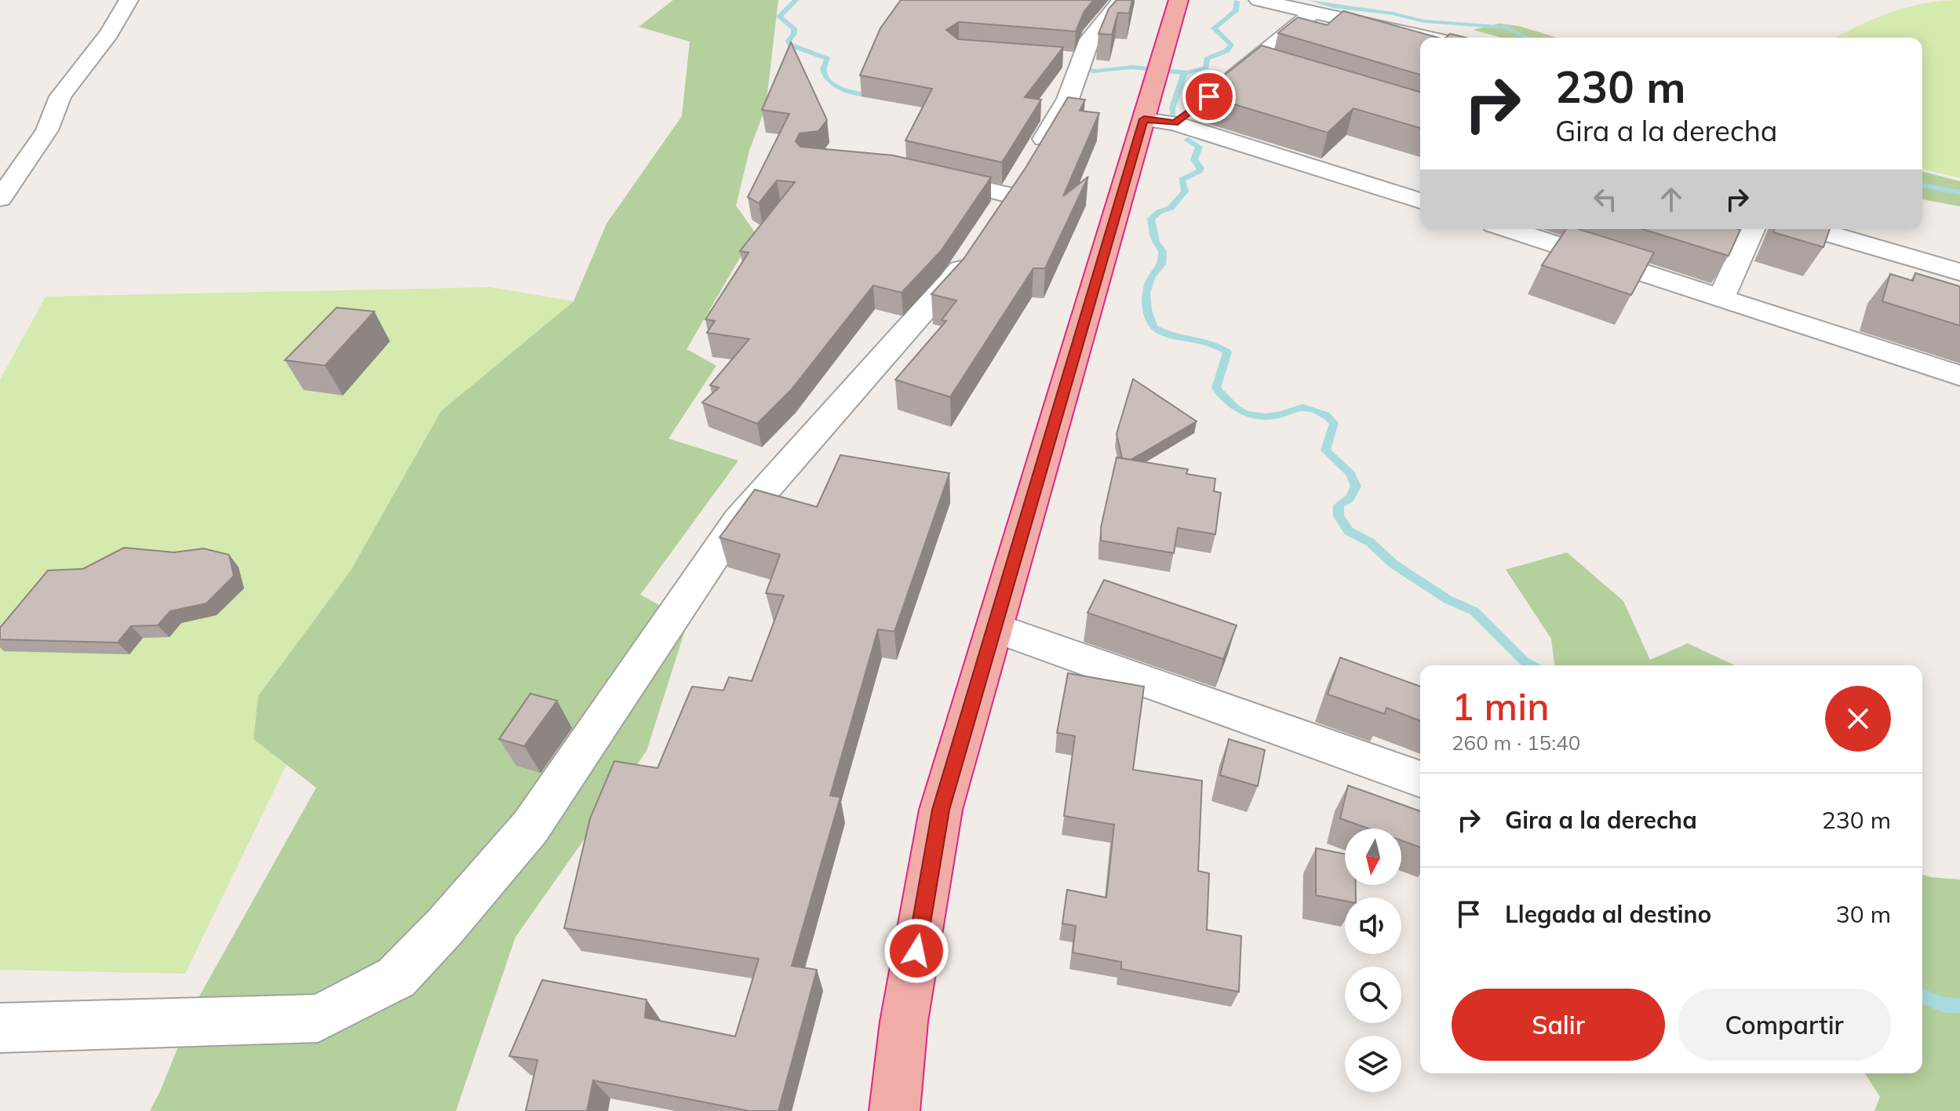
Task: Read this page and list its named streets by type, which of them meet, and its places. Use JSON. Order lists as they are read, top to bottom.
{
  "north": "bottom",
  "page": {
    "turn": ["230 m", "Gira a la derecha"],
    "heading": ["1 min", "260 m · 15:40"],
    "list": [
      {
        "name": "Gira a la derecha",
        "value": "230 m"
      },
      {
        "name": "Llegada al destino",
        "value": "30 m"
      }
    ],
    "buttons": ["Salir", "Compartir"]
  }
}
